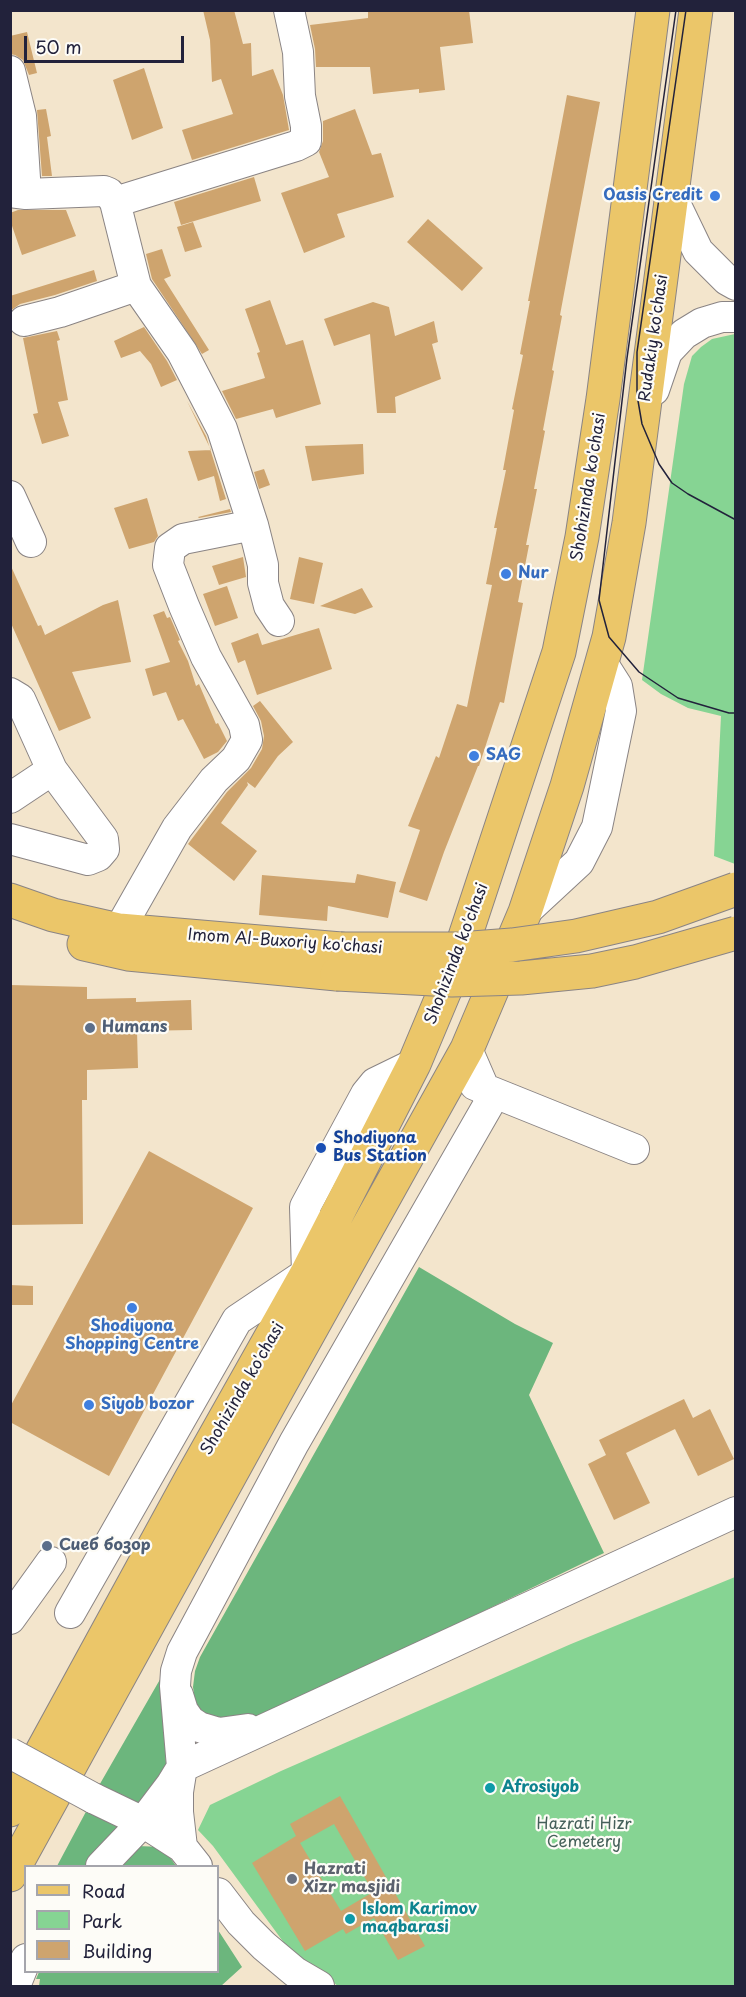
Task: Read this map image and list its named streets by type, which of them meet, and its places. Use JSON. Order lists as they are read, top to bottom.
{
  "streets": {
    "main road": ["Rudakiy ko'chasi", "Shohizinda ko'chasi", "Imom Al-Buxoriy ko'chasi"]
  },
  "crossings": [
    ["Rudakiy ko'chasi", "Shohizinda ko'chasi"]
  ],
  "parks": ["Hazrati Hizr Cemetery"],
  "places": [
    "Oasis Credit",
    "Nur",
    "SAG",
    "Humans",
    "Shodiyona Bus Station",
    "Shodiyona Shopping Centre",
    "Siyob bozor",
    "Сиеб бозор",
    "Afrosiyob",
    "Hazrati Xizr masjidi",
    "Islom Karimov maqbarasi"
  ],
  "legend": ["Road", "Park", "Building"],
  "scale_bar": "50 m"
}
